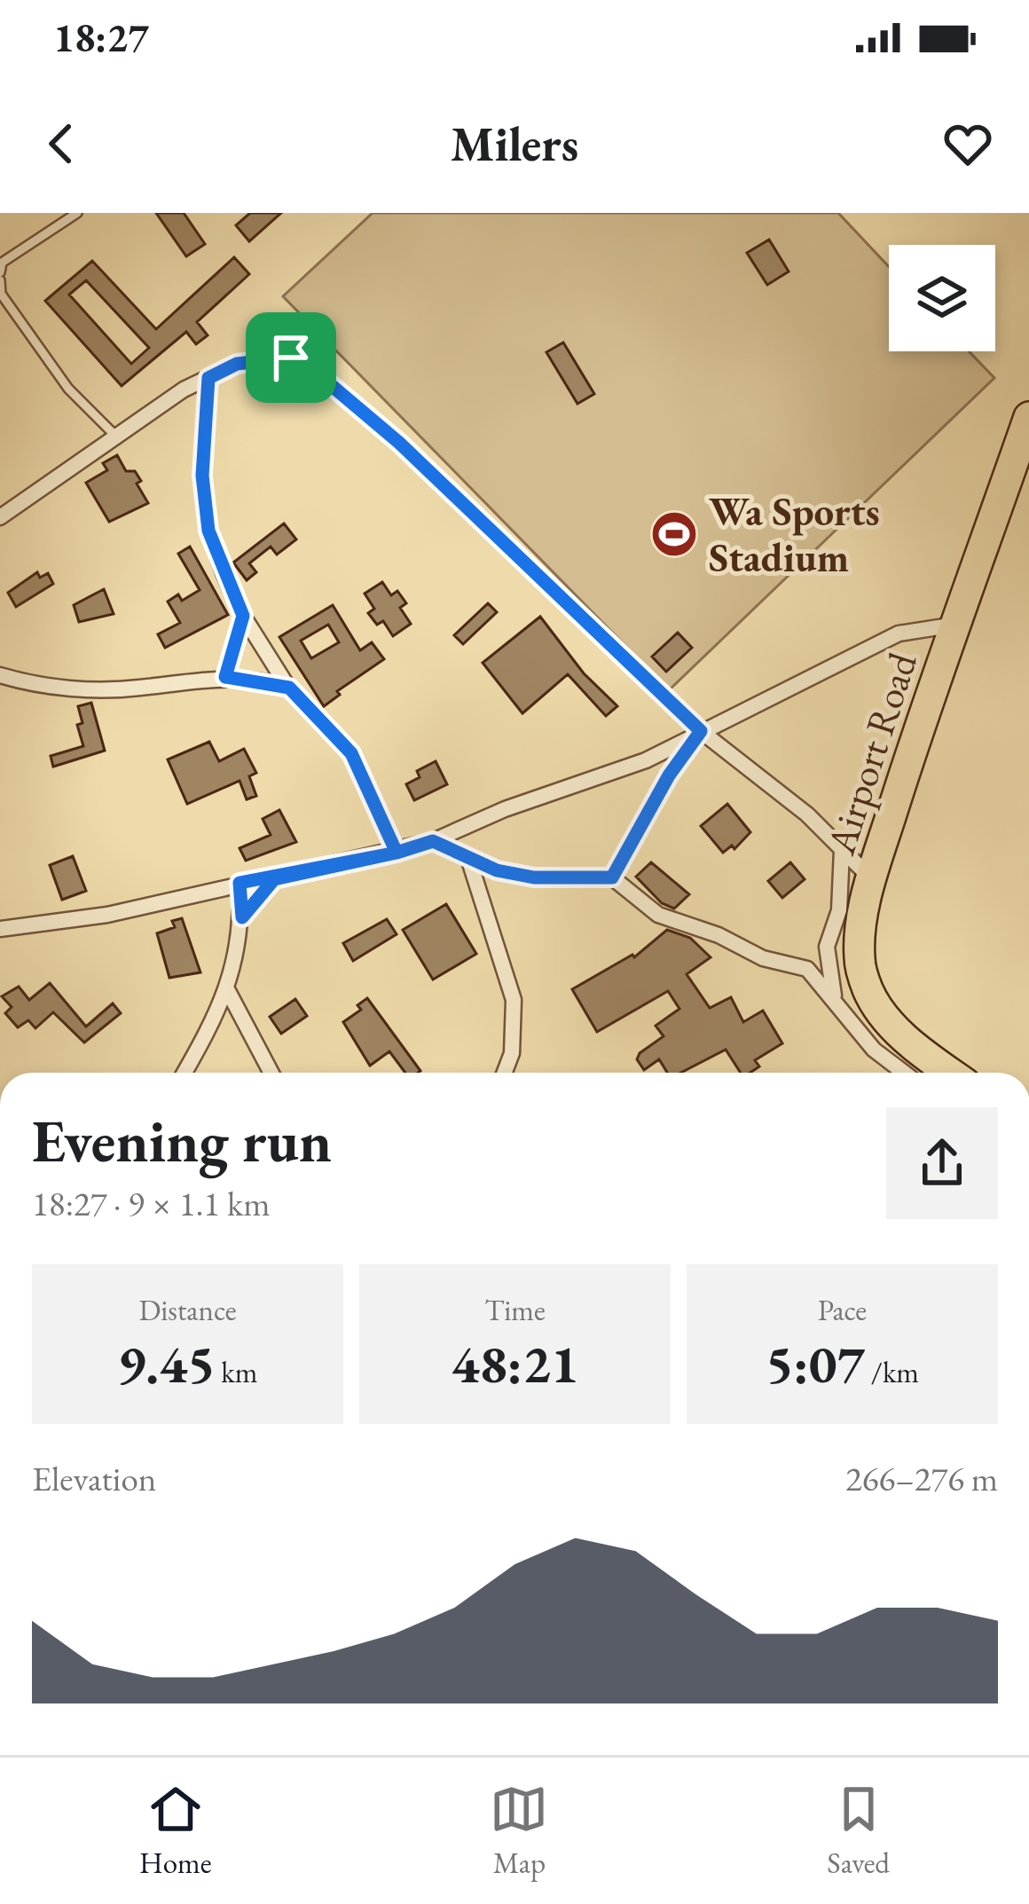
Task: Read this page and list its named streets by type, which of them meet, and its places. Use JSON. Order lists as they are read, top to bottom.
{
  "streets": {
    "highway": ["Airport Road"]
  },
  "places": {
    "sports": ["Wa Sports Stadium"]
  },
  "page": {
    "status": "18:27",
    "header": "Milers",
    "heading": ["Evening run", "18:27 · 9 × 1.1 km"],
    "stats": [
      ["Distance", "9.45 km"],
      ["Time", "48:21"],
      ["Pace", "5:07 /km"]
    ],
    "chart": ["Elevation", "266–276 m"],
    "tabs": ["Home", "Map", "Saved"]
  }
}
